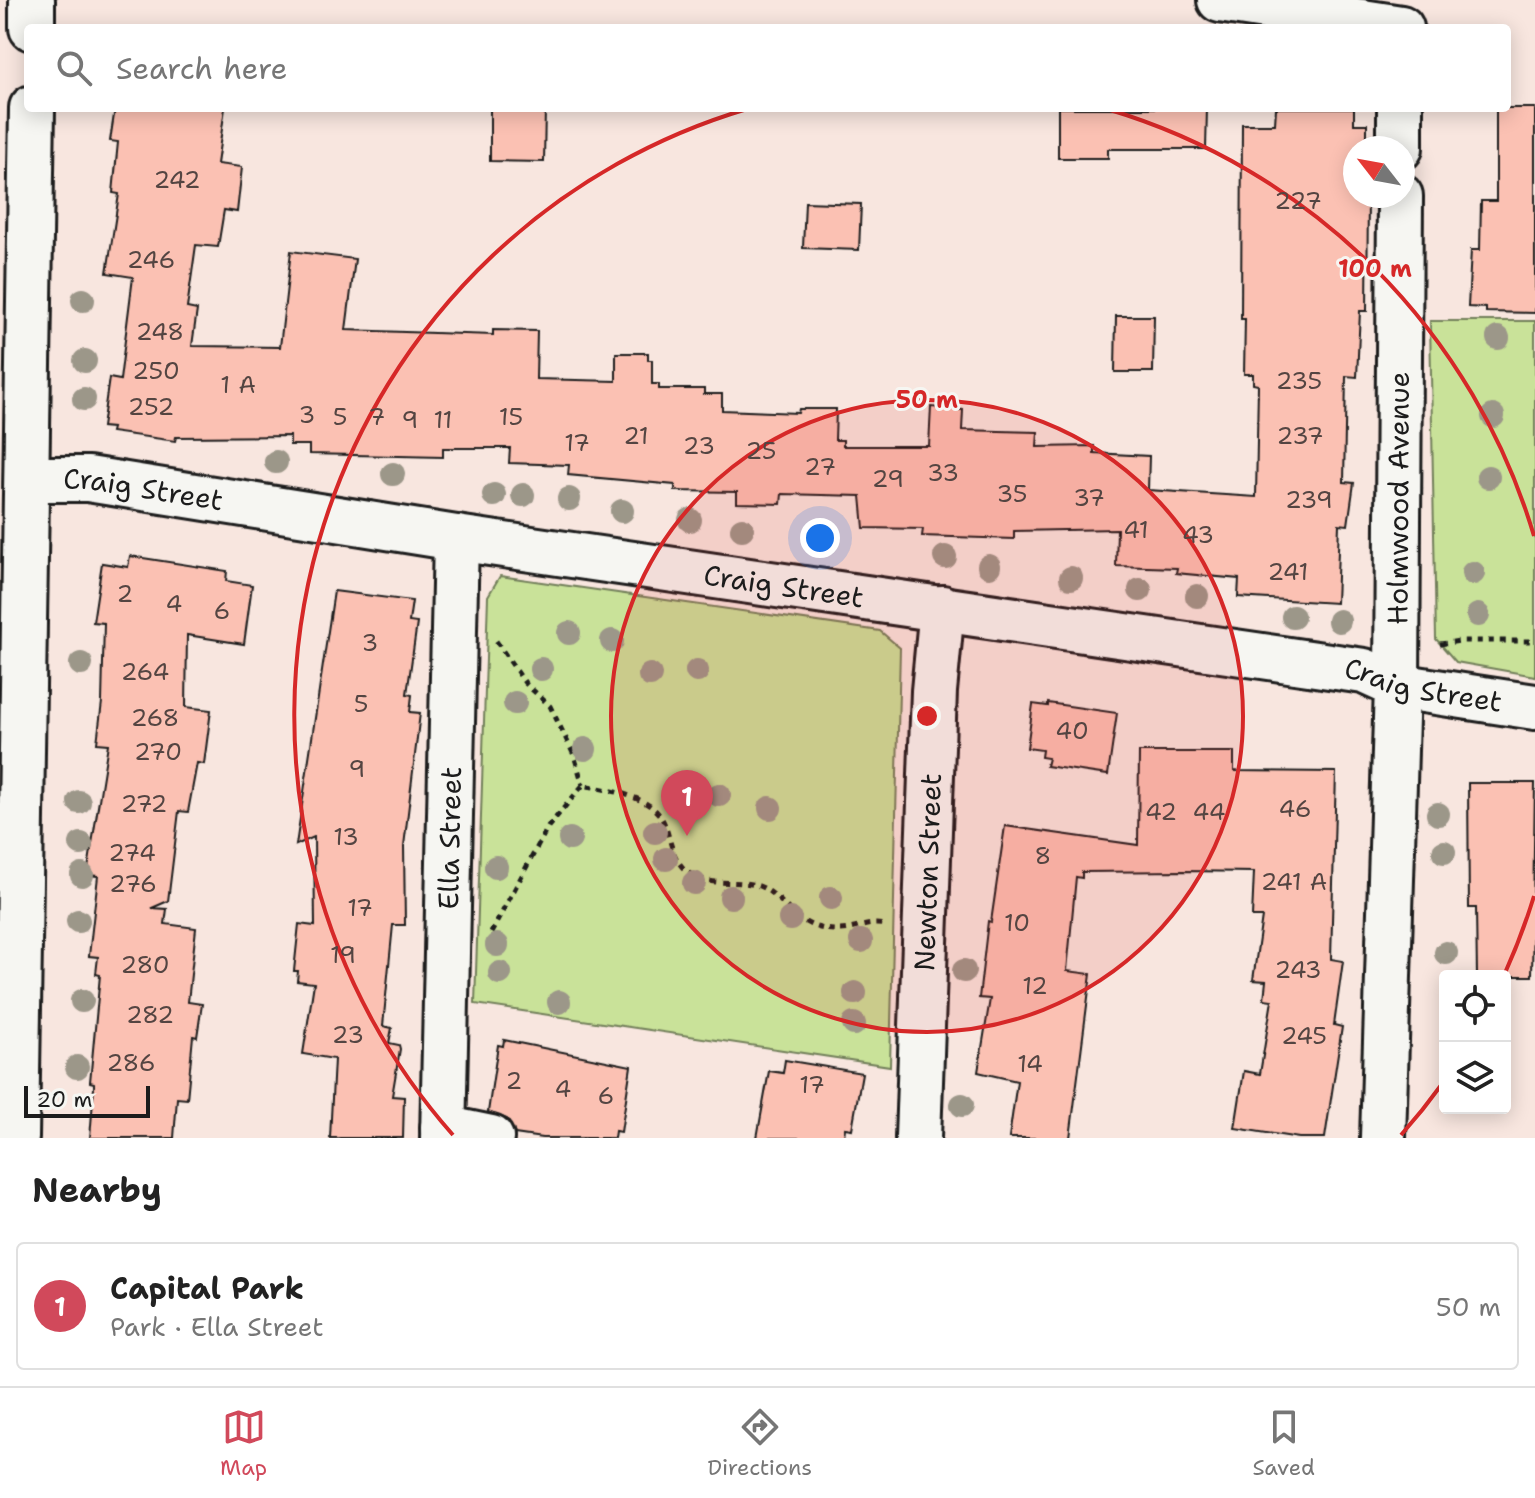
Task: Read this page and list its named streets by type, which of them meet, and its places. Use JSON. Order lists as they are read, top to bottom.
{
  "streets": {
    "street": [
      "Craig Street",
      "Holmwood Avenue",
      "Ella Street",
      "Newton Street"
    ]
  },
  "crossings": [
    ["Craig Street", "Holmwood Avenue"],
    ["Craig Street", "Ella Street"],
    ["Craig Street", "Newton Street"]
  ],
  "house_numbers": [
    "242",
    "227",
    "246",
    "248",
    "250",
    "235",
    "1 A",
    "252",
    "3",
    "5",
    "7",
    "15",
    "9",
    "11",
    "21",
    "237",
    "17",
    "23",
    "25",
    "27",
    "33",
    "29",
    "35",
    "37",
    "239",
    "41",
    "43",
    "241",
    "2",
    "4",
    "6",
    "3",
    "264",
    "5",
    "268",
    "40",
    "270",
    "9",
    "272",
    "46",
    "42",
    "44",
    "13",
    "274",
    "8",
    "241 A",
    "276",
    "17",
    "10",
    "19",
    "280",
    "243",
    "12",
    "282",
    "23",
    "245",
    "286",
    "14",
    "2",
    "17",
    "4",
    "6"
  ],
  "scale_bar": "20 m",
  "north": "top left",
  "page": {
    "search": "Search here",
    "pins": "1",
    "scale": "20 m",
    "heading": "Nearby",
    "list": [
      {
        "mark": "1",
        "name": "Capital Park",
        "note": "Park · Ella Street",
        "value": "50 m"
      }
    ],
    "nav": ["Map", "Directions", "Saved"]
  },
  "rings": ["100 m", "50 m"]
}
